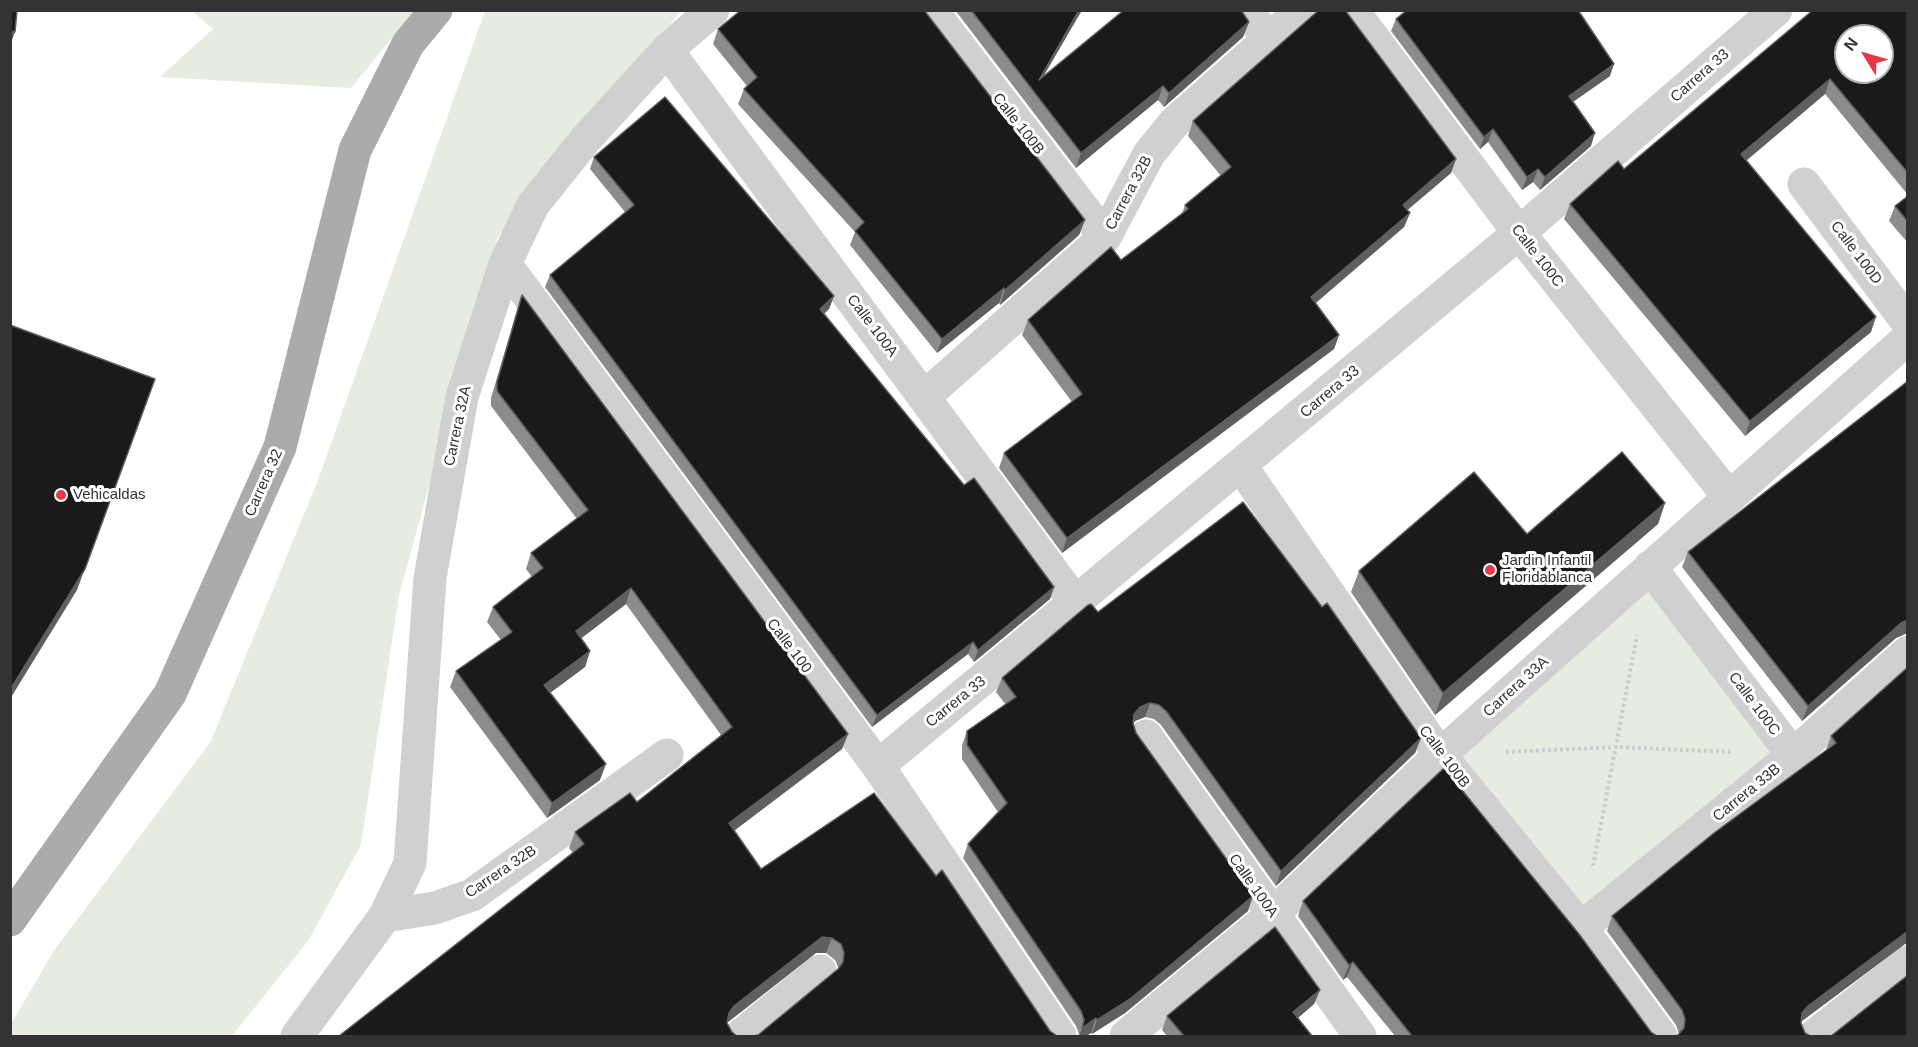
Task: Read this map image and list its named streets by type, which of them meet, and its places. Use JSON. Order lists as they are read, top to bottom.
{
  "streets": {
    "main road": ["Carrera 32"],
    "street": [
      "Carrera 33",
      "Calle 100B",
      "Carrera 32B",
      "Calle 100D",
      "Calle 100C",
      "Calle 100A",
      "Carrera 32A",
      "Calle 100",
      "Carrera 33A",
      "Carrera 33B"
    ]
  },
  "crossings": [
    ["Carrera 33", "Calle 100B"],
    ["Carrera 33", "Calle 100C"],
    ["Carrera 33", "Calle 100A"],
    ["Carrera 33", "Calle 100"],
    ["Calle 100B", "Carrera 32B"],
    ["Calle 100B", "Carrera 33A"],
    ["Calle 100B", "Carrera 33B"],
    ["Carrera 32B", "Calle 100A"],
    ["Carrera 32B", "Carrera 32A"],
    ["Calle 100C", "Carrera 33A"],
    ["Calle 100C", "Carrera 33B"],
    ["Calle 100A", "Carrera 32A"],
    ["Calle 100A", "Carrera 33A"],
    ["Carrera 32A", "Calle 100"]
  ],
  "places": ["Vehicaldas", "Jardin Infantil Floridablanca"],
  "north": "top left"
}
